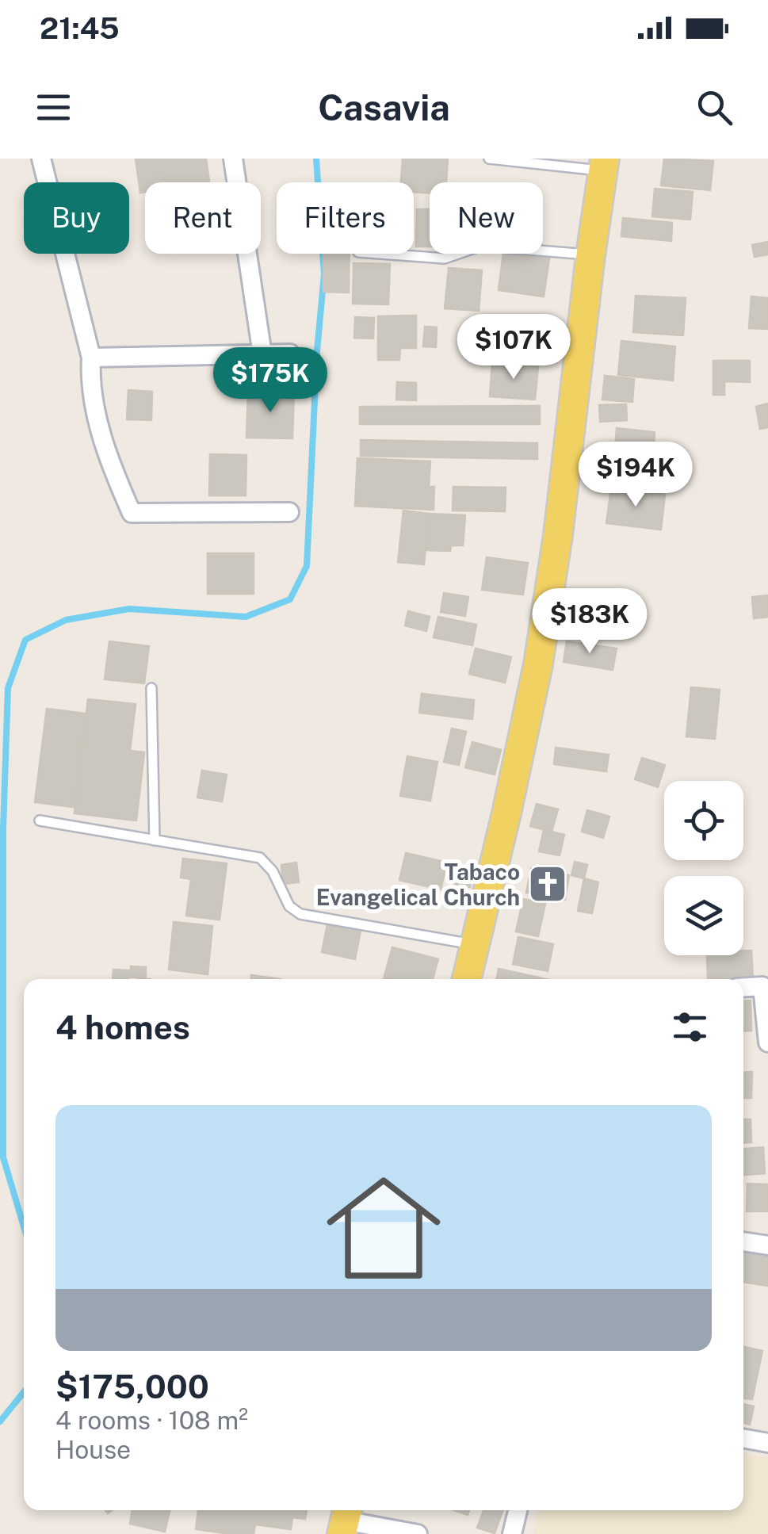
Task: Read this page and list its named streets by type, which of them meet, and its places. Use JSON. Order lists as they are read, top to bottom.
{
  "places": {
    "church": ["Tabaco Evangelical Church"]
  },
  "page": {
    "status": "21:45",
    "header": "Casavia",
    "chip": [
      "Buy",
      "Rent",
      "Filters",
      "New"
    ],
    "price": [
      "$107K",
      "$175K",
      "$194K",
      "$183K"
    ],
    "heading": "4 homes",
    "list": [
      {
        "name": "$175,000",
        "note": "4 rooms · 108 m² · House"
      }
    ]
  }
}
